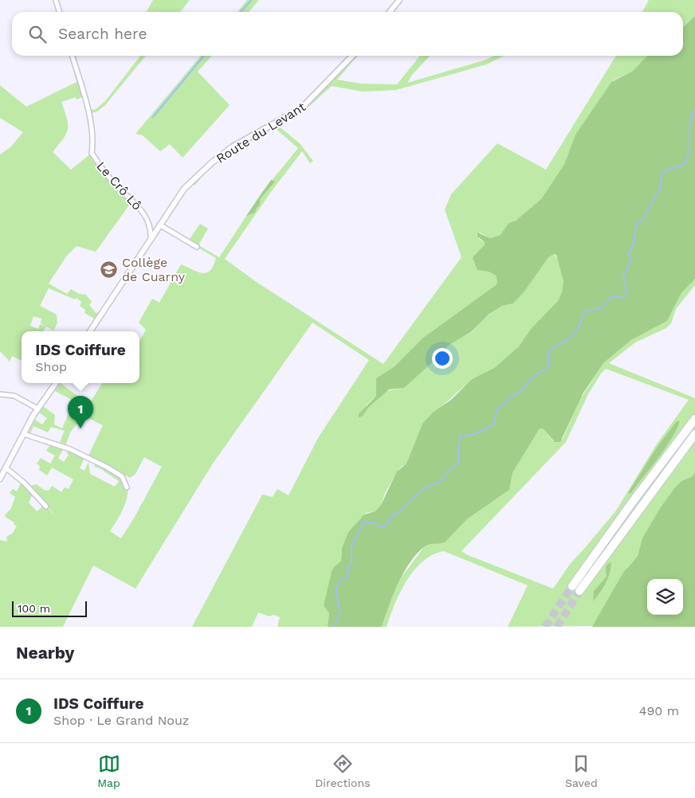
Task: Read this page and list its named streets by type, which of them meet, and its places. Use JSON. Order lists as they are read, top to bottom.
{
  "streets": {
    "street": ["Route du Levant", "Le Crô Lô"]
  },
  "crossings": [
    ["Route du Levant", "Le Crô Lô"]
  ],
  "places": {
    "school or university": ["Collège de Cuarny"]
  },
  "scale_bar": "100 m",
  "page": {
    "search": "Search here",
    "popup": ["IDS Coiffure", "Shop"],
    "pins": "1",
    "scale": "100 m",
    "heading": "Nearby",
    "list": [
      {
        "mark": "1",
        "name": "IDS Coiffure",
        "note": "Shop · Le Grand Nouz",
        "value": "490 m"
      }
    ],
    "nav": ["Map", "Directions", "Saved"]
  }
}
